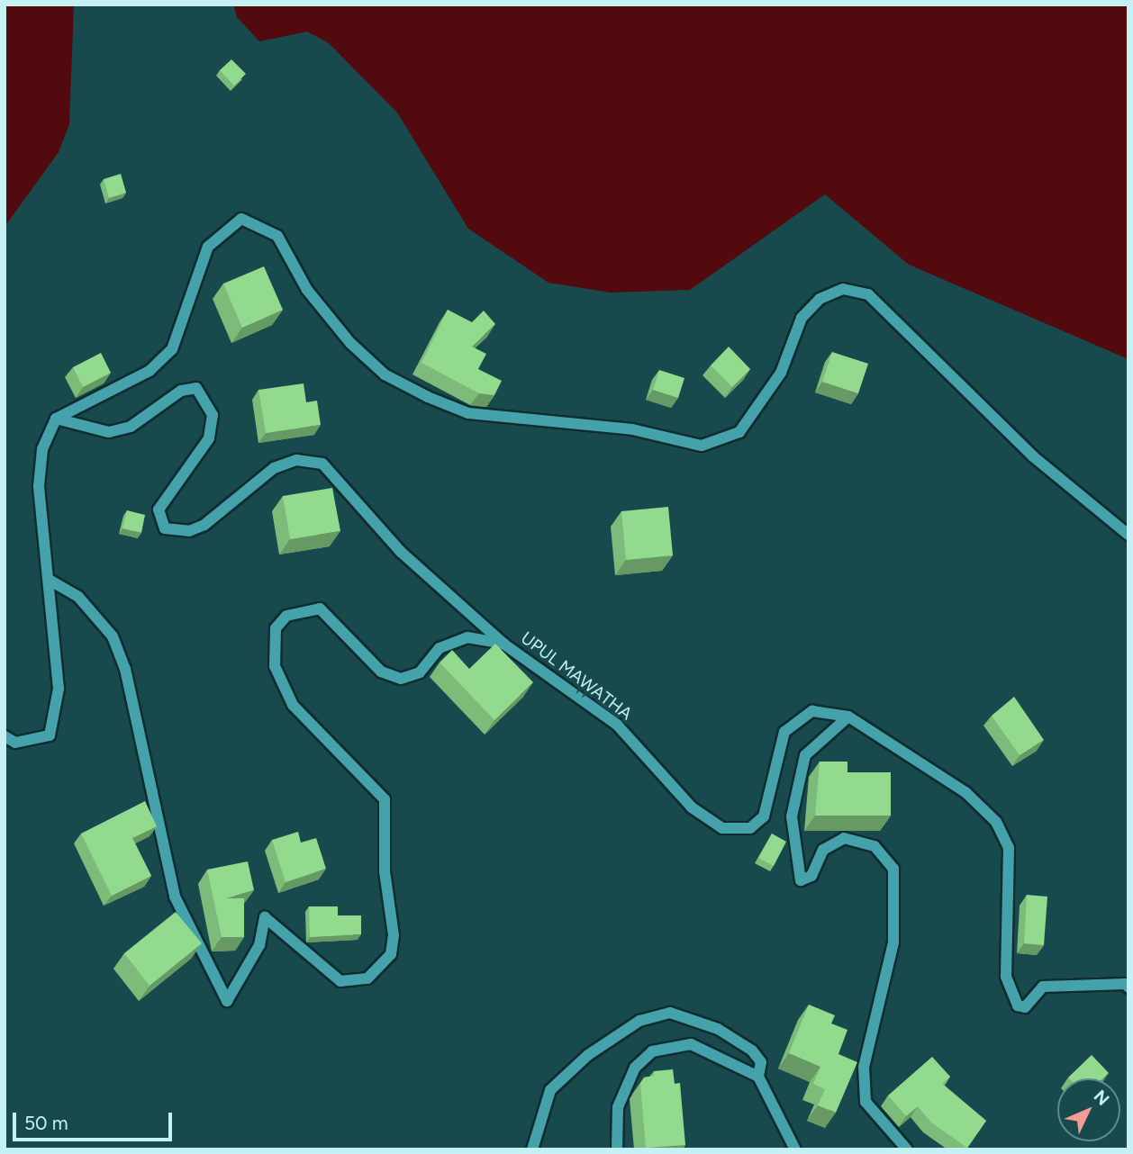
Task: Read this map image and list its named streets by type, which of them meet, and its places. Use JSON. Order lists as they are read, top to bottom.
{
  "streets": {
    "street": ["UPUL MAWATHA"]
  },
  "scale_bar": "50 m",
  "north": "top right"
}
